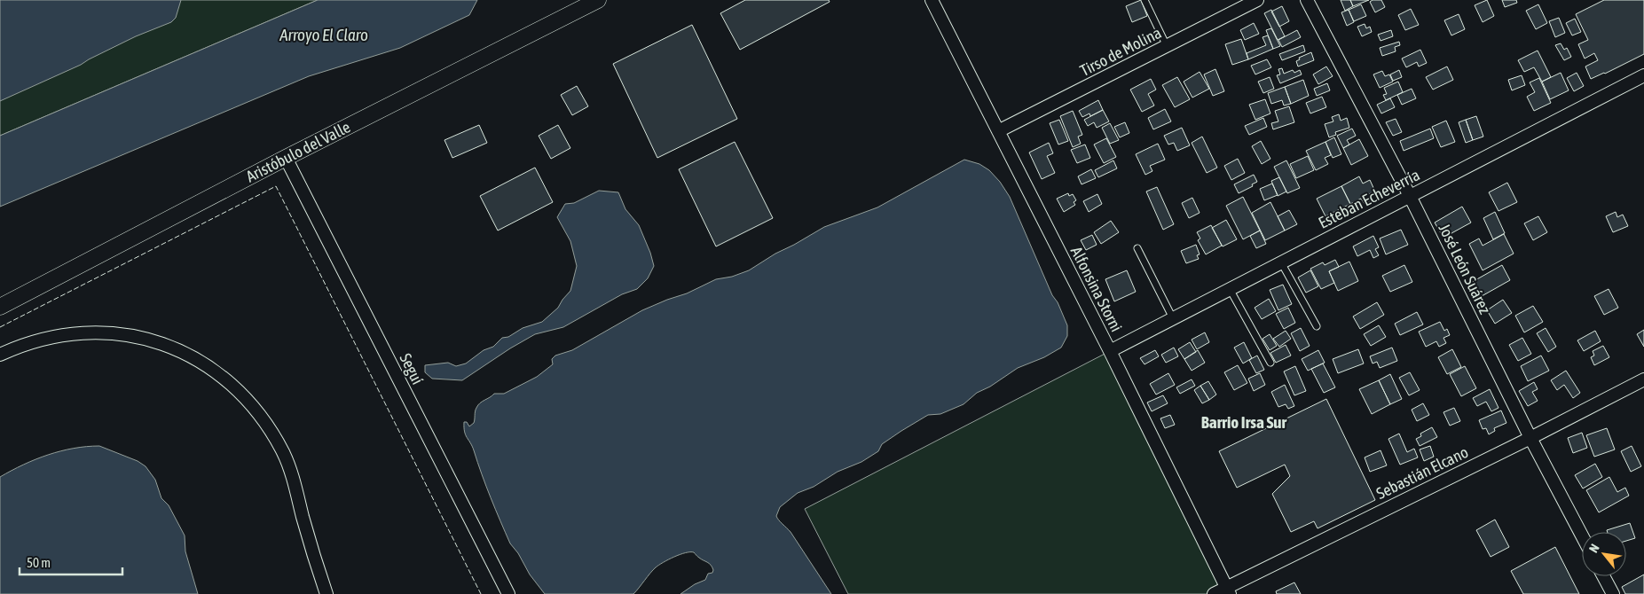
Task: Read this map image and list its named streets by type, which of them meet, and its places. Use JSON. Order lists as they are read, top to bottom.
{
  "streets": {
    "street": [
      "Tirso de Molina",
      "Aristóbulo del Valle",
      "Esteban Echeverría",
      "José León Suárez",
      "Alfonsina Storni",
      "Seguí",
      "Sebastián Elcano"
    ]
  },
  "crossings": [
    ["Tirso de Molina", "Alfonsina Storni"],
    ["Aristóbulo del Valle", "Seguí"],
    ["Esteban Echeverría", "José León Suárez"],
    ["Esteban Echeverría", "Alfonsina Storni"],
    ["José León Suárez", "Sebastián Elcano"],
    ["Alfonsina Storni", "Sebastián Elcano"]
  ],
  "districts": ["Barrio Irsa Sur"],
  "water": ["Arroyo El Claro"],
  "scale_bar": "50 m",
  "north": "top left"
}
